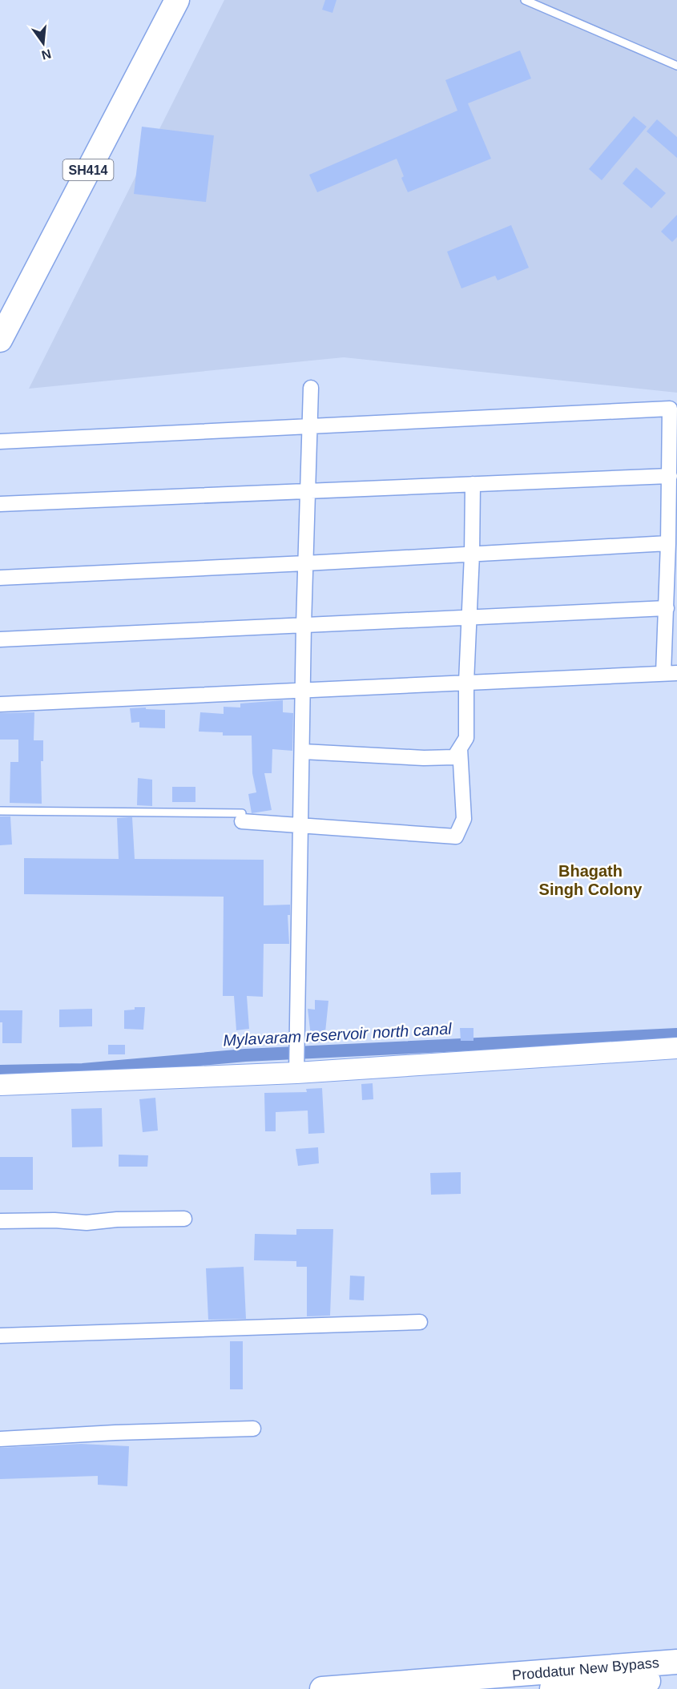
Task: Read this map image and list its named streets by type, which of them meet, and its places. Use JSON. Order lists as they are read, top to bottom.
{
  "streets": {
    "main road": ["SH414", "Proddatur New Bypass"]
  },
  "districts": ["Bhagath Singh Colony"],
  "water": ["Mylavaram reservoir north canal"],
  "north": "bottom"
}
